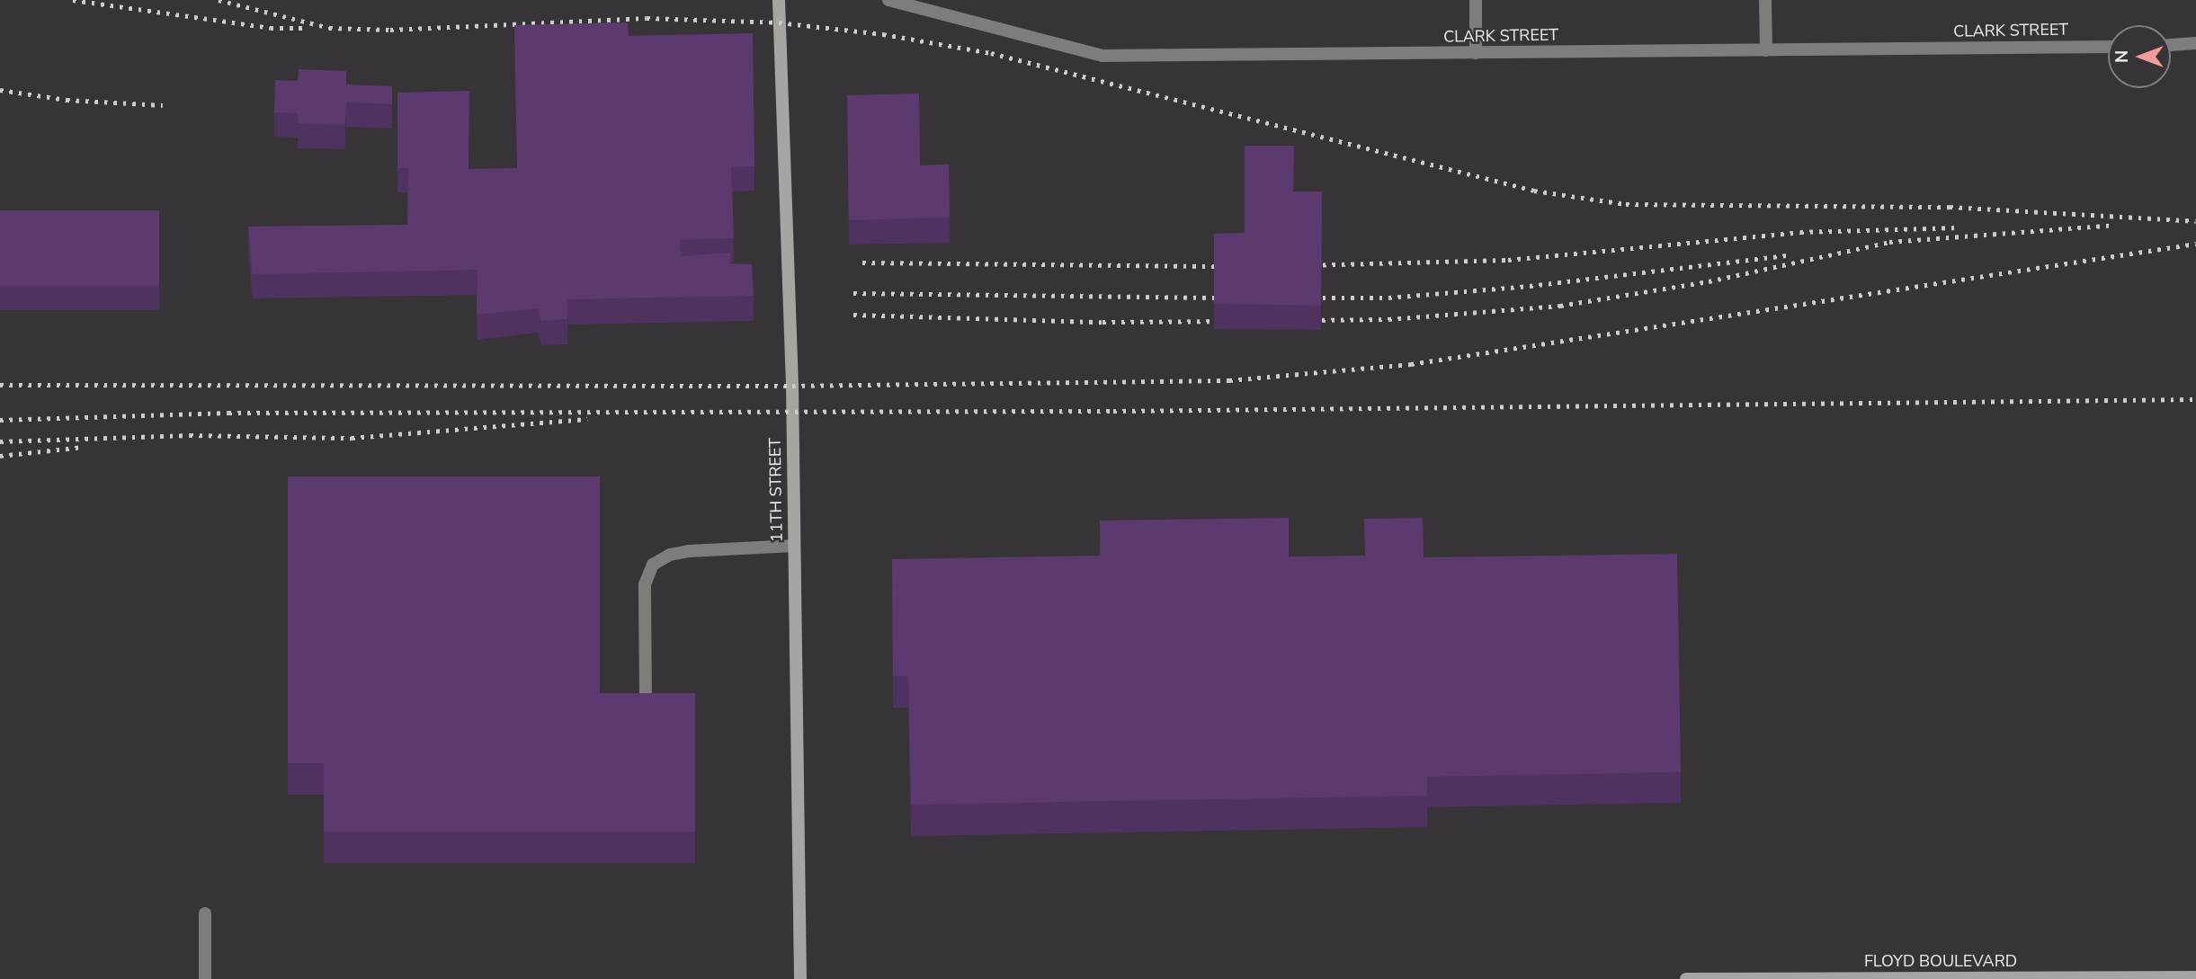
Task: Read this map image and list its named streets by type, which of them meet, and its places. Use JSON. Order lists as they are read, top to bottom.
{
  "streets": {
    "main road": ["11TH STREET", "FLOYD BOULEVARD"],
    "street": ["CLARK STREET"]
  },
  "north": "left"
}
